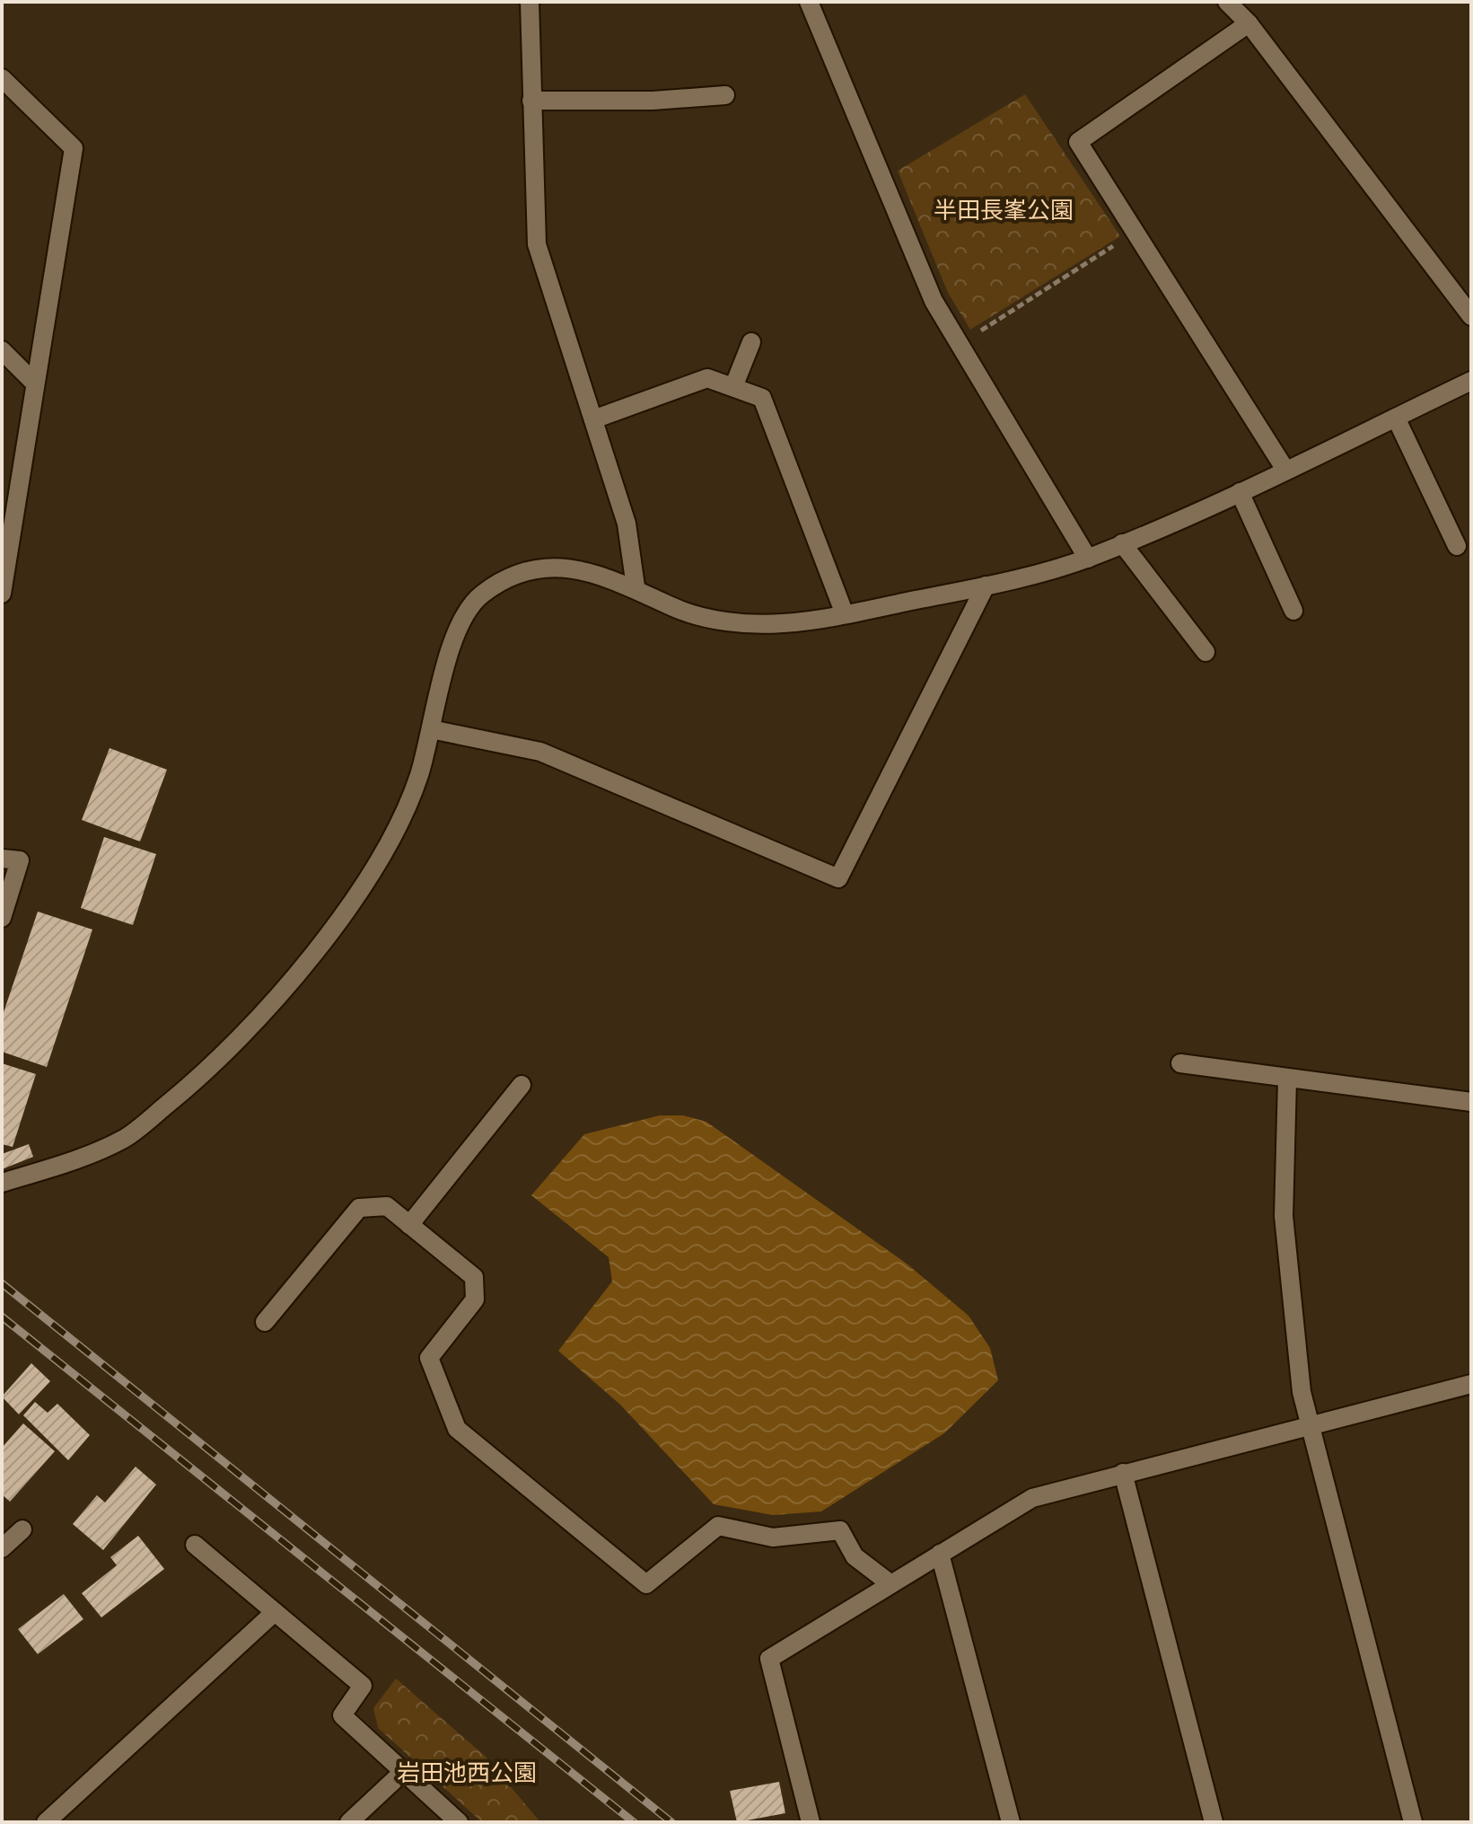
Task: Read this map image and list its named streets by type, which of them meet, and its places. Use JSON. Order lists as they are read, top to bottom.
{
  "parks": ["半田長峯公園", "岩田池西公園"]
}
